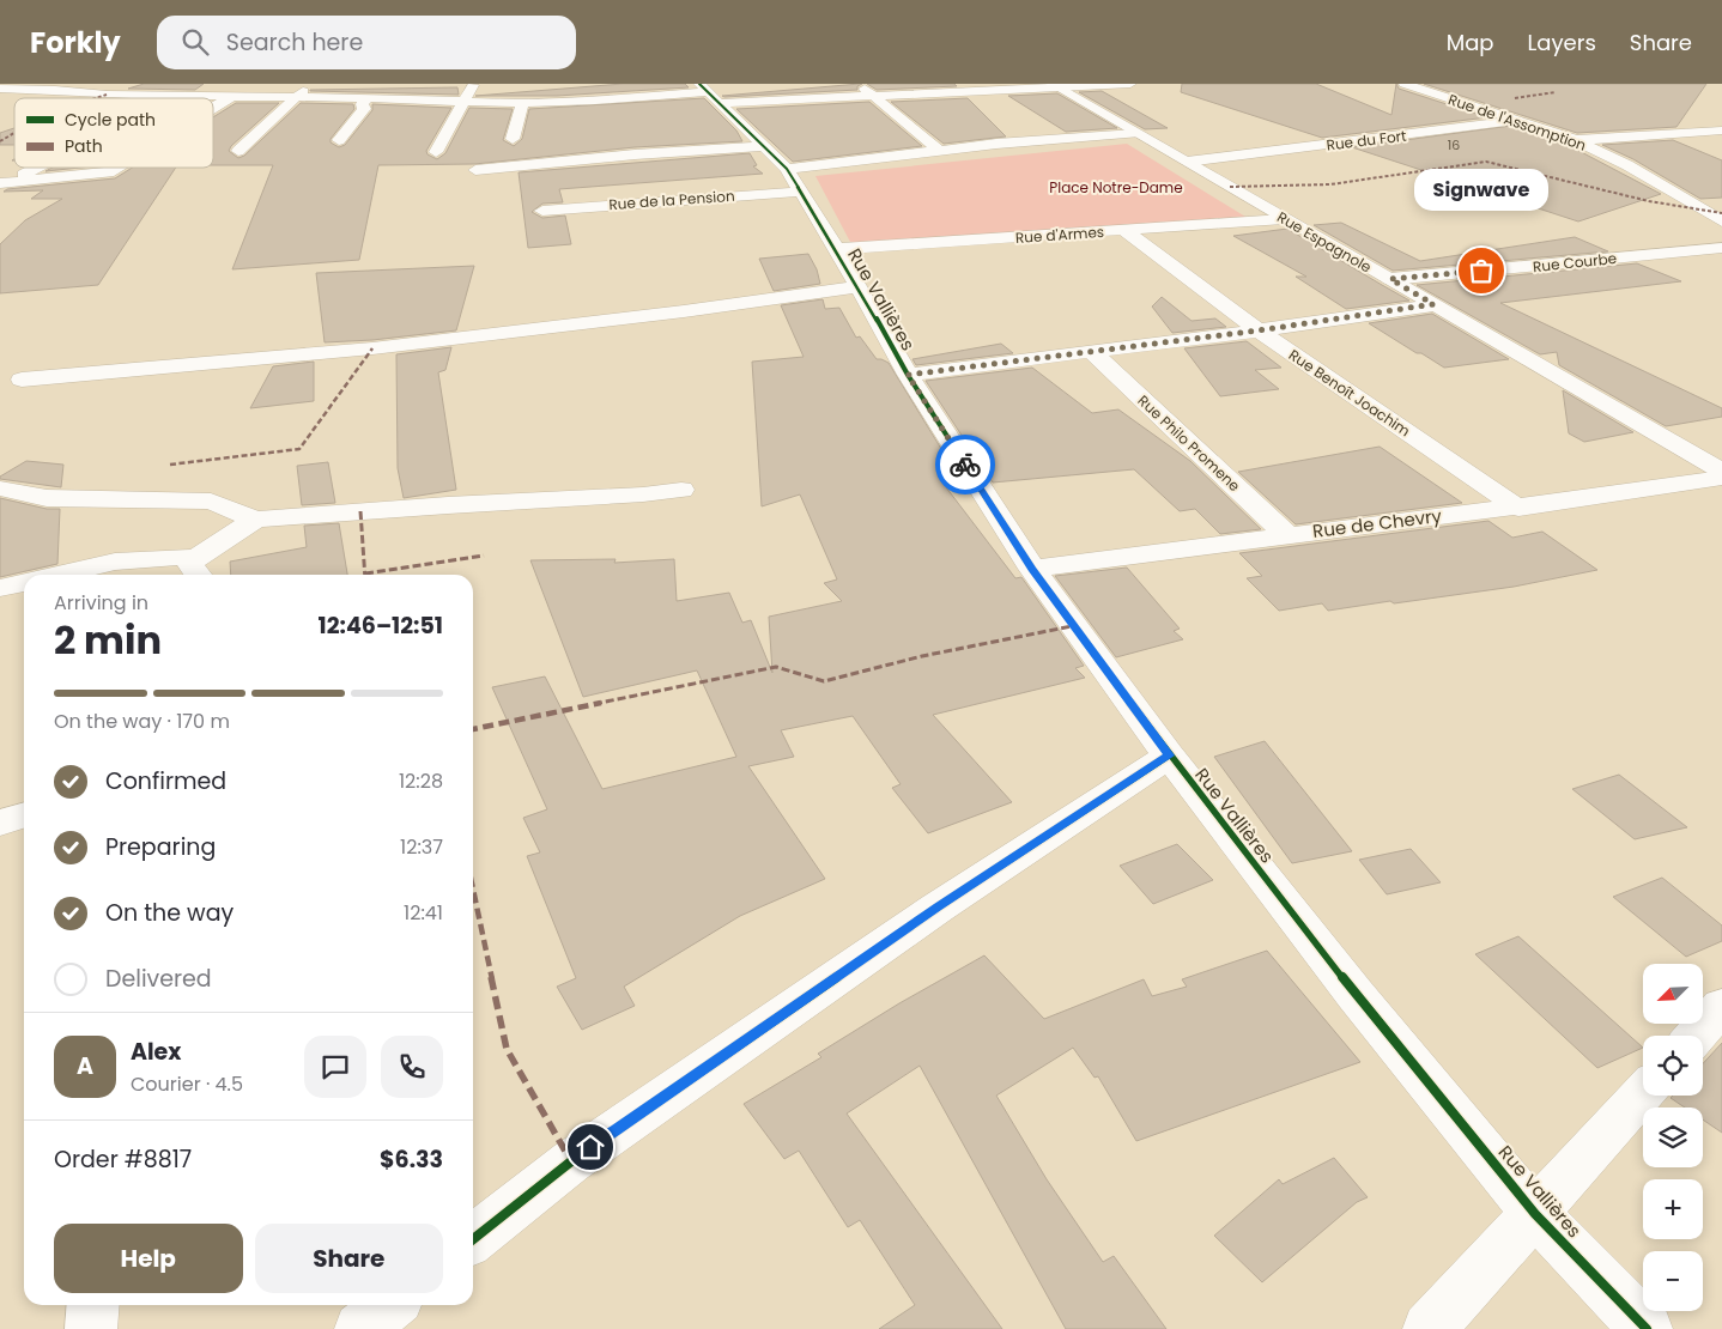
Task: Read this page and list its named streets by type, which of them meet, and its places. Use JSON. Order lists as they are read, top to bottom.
{
  "streets": {
    "street": [
      "Rue de l'Assomption",
      "Rue du Fort",
      "Rue de la Pension",
      "Rue d'Armes",
      "Rue Espagnole",
      "Rue Courbe",
      "Rue Vallières",
      "Rue Benoît Joachim",
      "Rue Philo Promene",
      "Rue de Chevry"
    ]
  },
  "crossings": [
    ["Rue de l'Assomption", "Rue du Fort"],
    ["Rue du Fort", "Rue Espagnole"],
    ["Rue de la Pension", "Rue Espagnole"],
    ["Rue de la Pension", "Rue Vallières"],
    ["Rue d'Armes", "Rue Espagnole"],
    ["Rue d'Armes", "Rue Vallières"],
    ["Rue d'Armes", "Rue Benoît Joachim"],
    ["Rue Espagnole", "Rue Courbe"],
    ["Rue Vallières", "Rue de Chevry"],
    ["Rue Benoît Joachim", "Rue de Chevry"],
    ["Rue Philo Promene", "Rue de Chevry"]
  ],
  "parks": ["Place Notre-Dame"],
  "places": ["Signwave"],
  "house_numbers": ["16"],
  "legend": ["Cycle path", "Path"],
  "north": "bottom left",
  "page": {
    "header": "Forkly",
    "search": "Search here",
    "nav": ["Map", "Layers", "Share"],
    "bubble": "Signwave",
    "heading": ["2 min", "Arriving in", "12:46–12:51"],
    "panel": [
      "Alex",
      "Courier · 4.5",
      "Order #8817",
      "$6.33"
    ],
    "bar": "On the way · 170 m",
    "list": [
      ["Confirmed", "12:28"],
      ["Preparing", "12:37"],
      ["On the way", "12:41"],
      "Delivered"
    ],
    "map_buttons": ["+", "−"],
    "round": "A",
    "buttons": ["Help", "Share"]
  }
}
